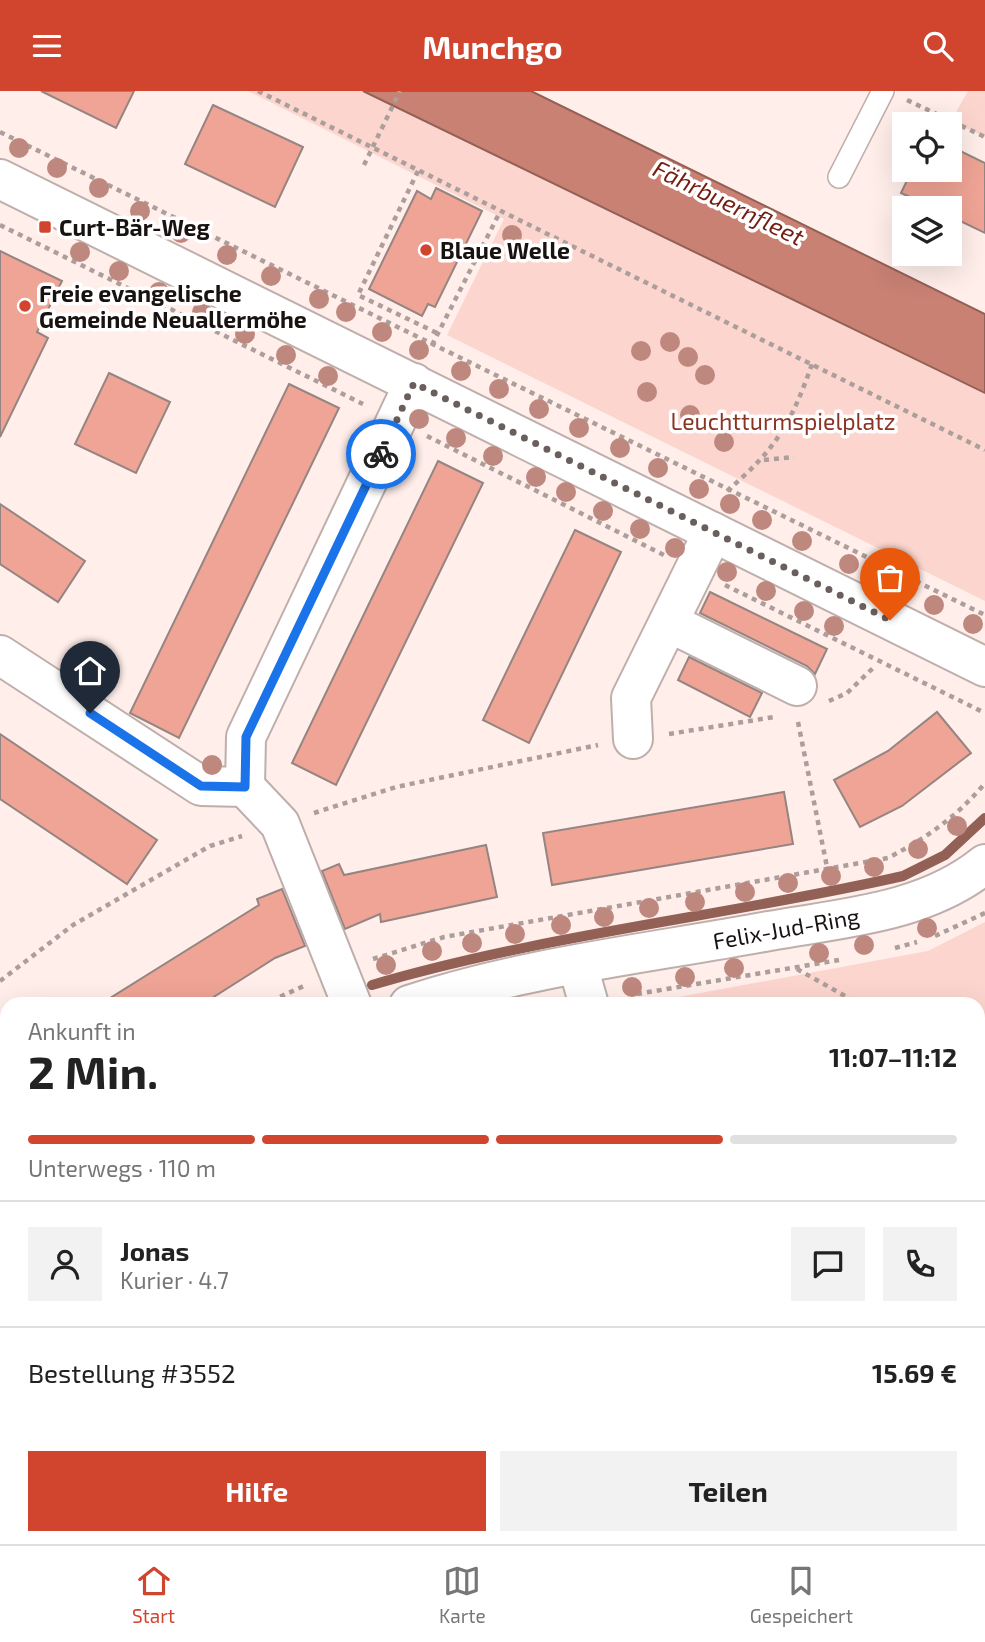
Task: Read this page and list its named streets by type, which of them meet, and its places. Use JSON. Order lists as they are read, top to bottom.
{
  "streets": {
    "street": ["Felix-Jud-Ring"]
  },
  "water": ["Fährbuernfleet"],
  "parks": ["Leuchtturmspielplatz"],
  "places": {
    "transit": ["Curt-Bär-Weg"],
    "other": ["Blaue Welle", "Freie evangelische Gemeinde Neuallermöhe"]
  },
  "page": {
    "header": "Munchgo",
    "heading": ["2 Min.", "Ankunft in", "11:07–11:12"],
    "panel": [
      "Jonas",
      "Kurier · 4.7",
      "Bestellung #3552",
      "15.69 €"
    ],
    "bar": "Unterwegs · 110 m",
    "buttons": ["Hilfe", "Teilen"],
    "tabs": ["Start", "Karte", "Gespeichert"]
  }
}
